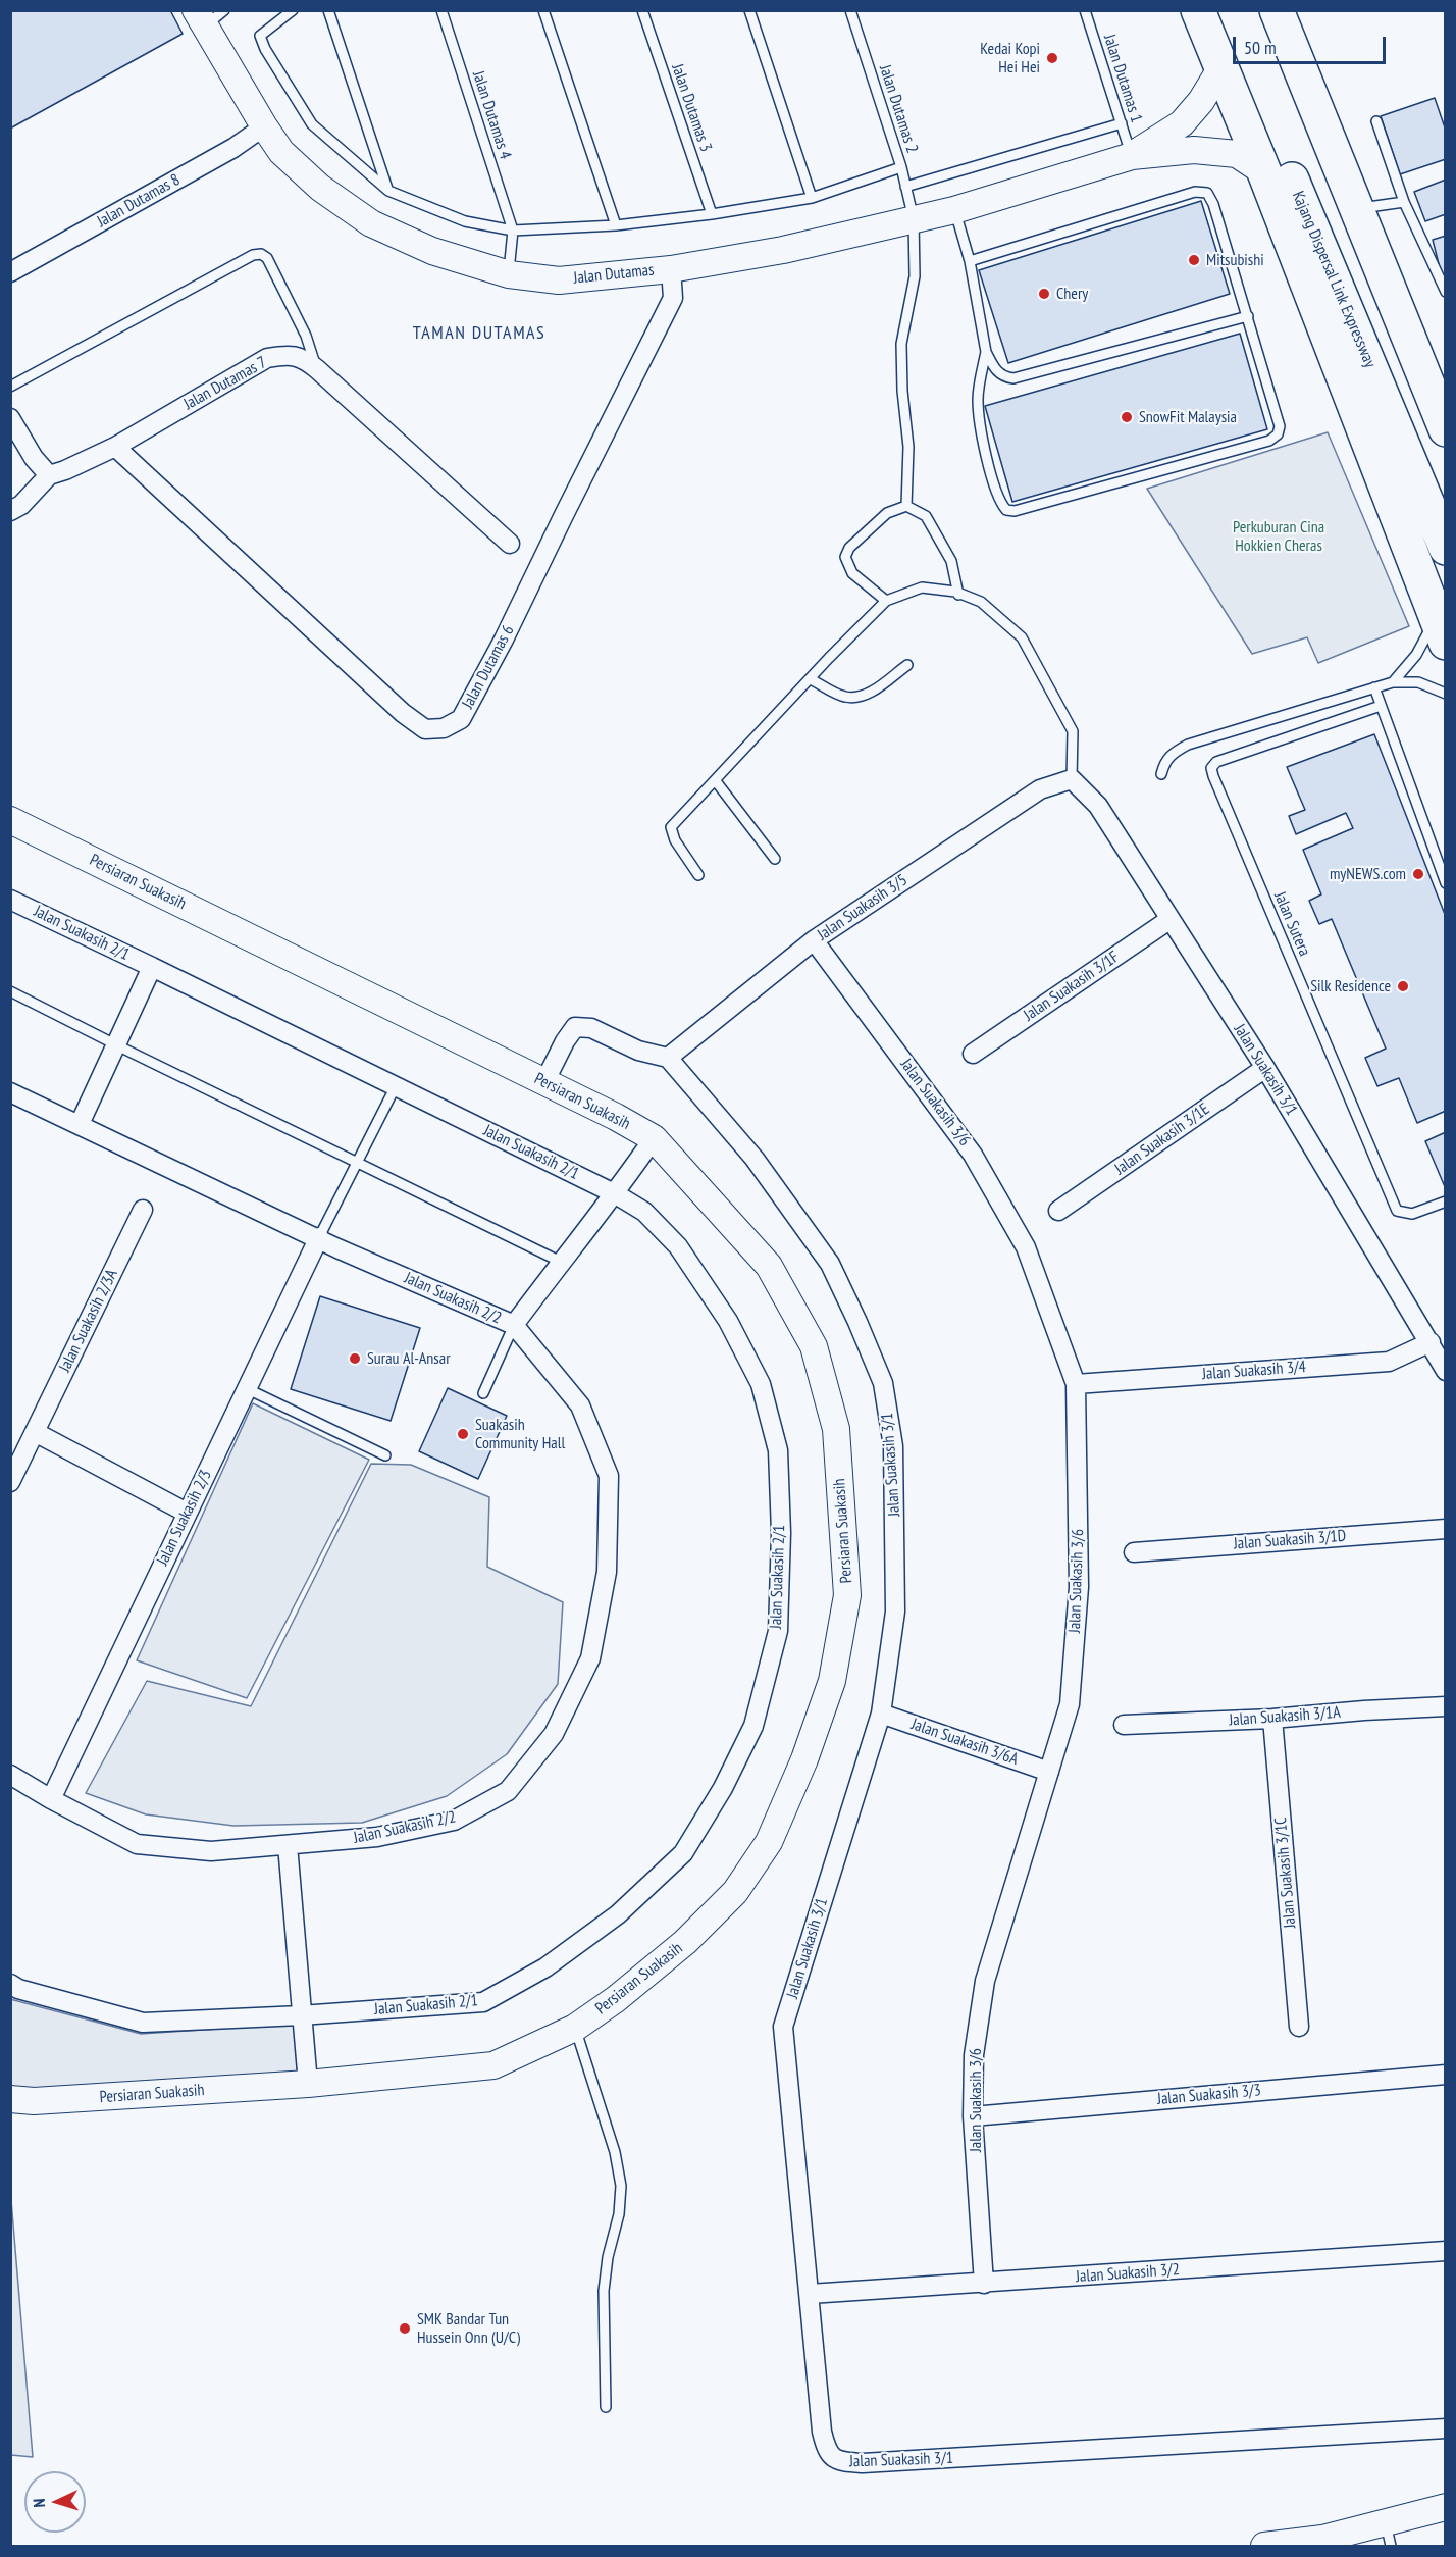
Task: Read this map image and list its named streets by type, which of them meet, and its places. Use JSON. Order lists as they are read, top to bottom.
{
  "streets": {
    "highway": ["Kajang Dispersal Link Expressway"],
    "street": [
      "Jalan Dutamas 8",
      "Jalan Dutamas",
      "Jalan Dutamas 7",
      "Jalan Dutamas 6",
      "Persiaran Suakasih",
      "Jalan Suakasih 3/5",
      "Jalan Suakasih 2/1",
      "Jalan Suakasih 3/1F",
      "Jalan Suakasih 3/1",
      "Jalan Suakasih 3/6",
      "Jalan Suakasih 3/1E",
      "Jalan Suakasih 2/2",
      "Jalan Suakasih 2/3A",
      "Jalan Suakasih 3/4",
      "Jalan Suakasih 2/3",
      "Jalan Suakasih 3/1D",
      "Jalan Suakasih 3/1A",
      "Jalan Suakasih 3/6A",
      "Jalan Suakasih 3/1C",
      "Jalan Suakasih 3/3",
      "Jalan Suakasih 3/2"
    ],
    "lane": [
      "Jalan Dutamas 1",
      "Jalan Dutamas 3",
      "Jalan Dutamas 2",
      "Jalan Dutamas 4",
      "Jalan Sutera"
    ]
  },
  "crossings": [
    ["Jalan Dutamas 1", "Jalan Dutamas"],
    ["Jalan Dutamas 2", "Jalan Dutamas"],
    ["Jalan Dutamas 8", "Jalan Dutamas"],
    ["Jalan Dutamas", "Jalan Dutamas 6"],
    ["Jalan Dutamas 7", "Jalan Dutamas 6"],
    ["Jalan Suakasih 3/5", "Jalan Suakasih 3/1"],
    ["Jalan Suakasih 3/5", "Jalan Suakasih 3/6"],
    ["Jalan Suakasih 3/1F", "Jalan Suakasih 3/1"],
    ["Jalan Suakasih 3/1", "Jalan Suakasih 3/1E"],
    ["Jalan Suakasih 3/1", "Jalan Suakasih 3/4"],
    ["Jalan Suakasih 3/1", "Jalan Suakasih 3/6A"],
    ["Jalan Suakasih 3/1", "Jalan Suakasih 3/2"],
    ["Jalan Suakasih 3/6", "Jalan Suakasih 3/4"],
    ["Jalan Suakasih 3/6", "Jalan Suakasih 3/6A"],
    ["Jalan Suakasih 3/6", "Jalan Suakasih 3/3"],
    ["Jalan Suakasih 3/6", "Jalan Suakasih 3/2"],
    ["Jalan Suakasih 2/2", "Jalan Suakasih 2/3"],
    ["Jalan Suakasih 3/1A", "Jalan Suakasih 3/1C"]
  ],
  "districts": ["TAMAN DUTAMAS"],
  "parks": ["Perkuburan Cina Hokkien Cheras"],
  "places": [
    "Kedai Kopi Hei Hei",
    "Mitsubishi",
    "Chery",
    "SnowFit Malaysia",
    "myNEWS.com",
    "Silk Residence",
    "Surau Al-Ansar",
    "Suakasih Community Hall",
    "SMK Bandar Tun Hussein Onn (U/C)"
  ],
  "scale_bar": "50 m",
  "north": "left"
}
